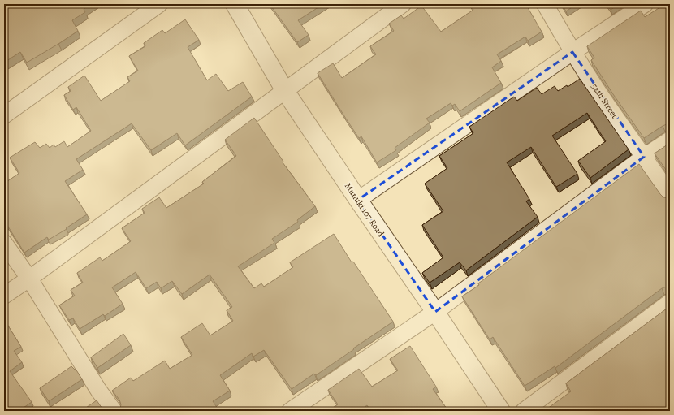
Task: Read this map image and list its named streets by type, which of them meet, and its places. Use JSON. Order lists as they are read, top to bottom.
{
  "streets": {
    "street": ["52th Street", "Munuki 107 Road"]
  }
}
